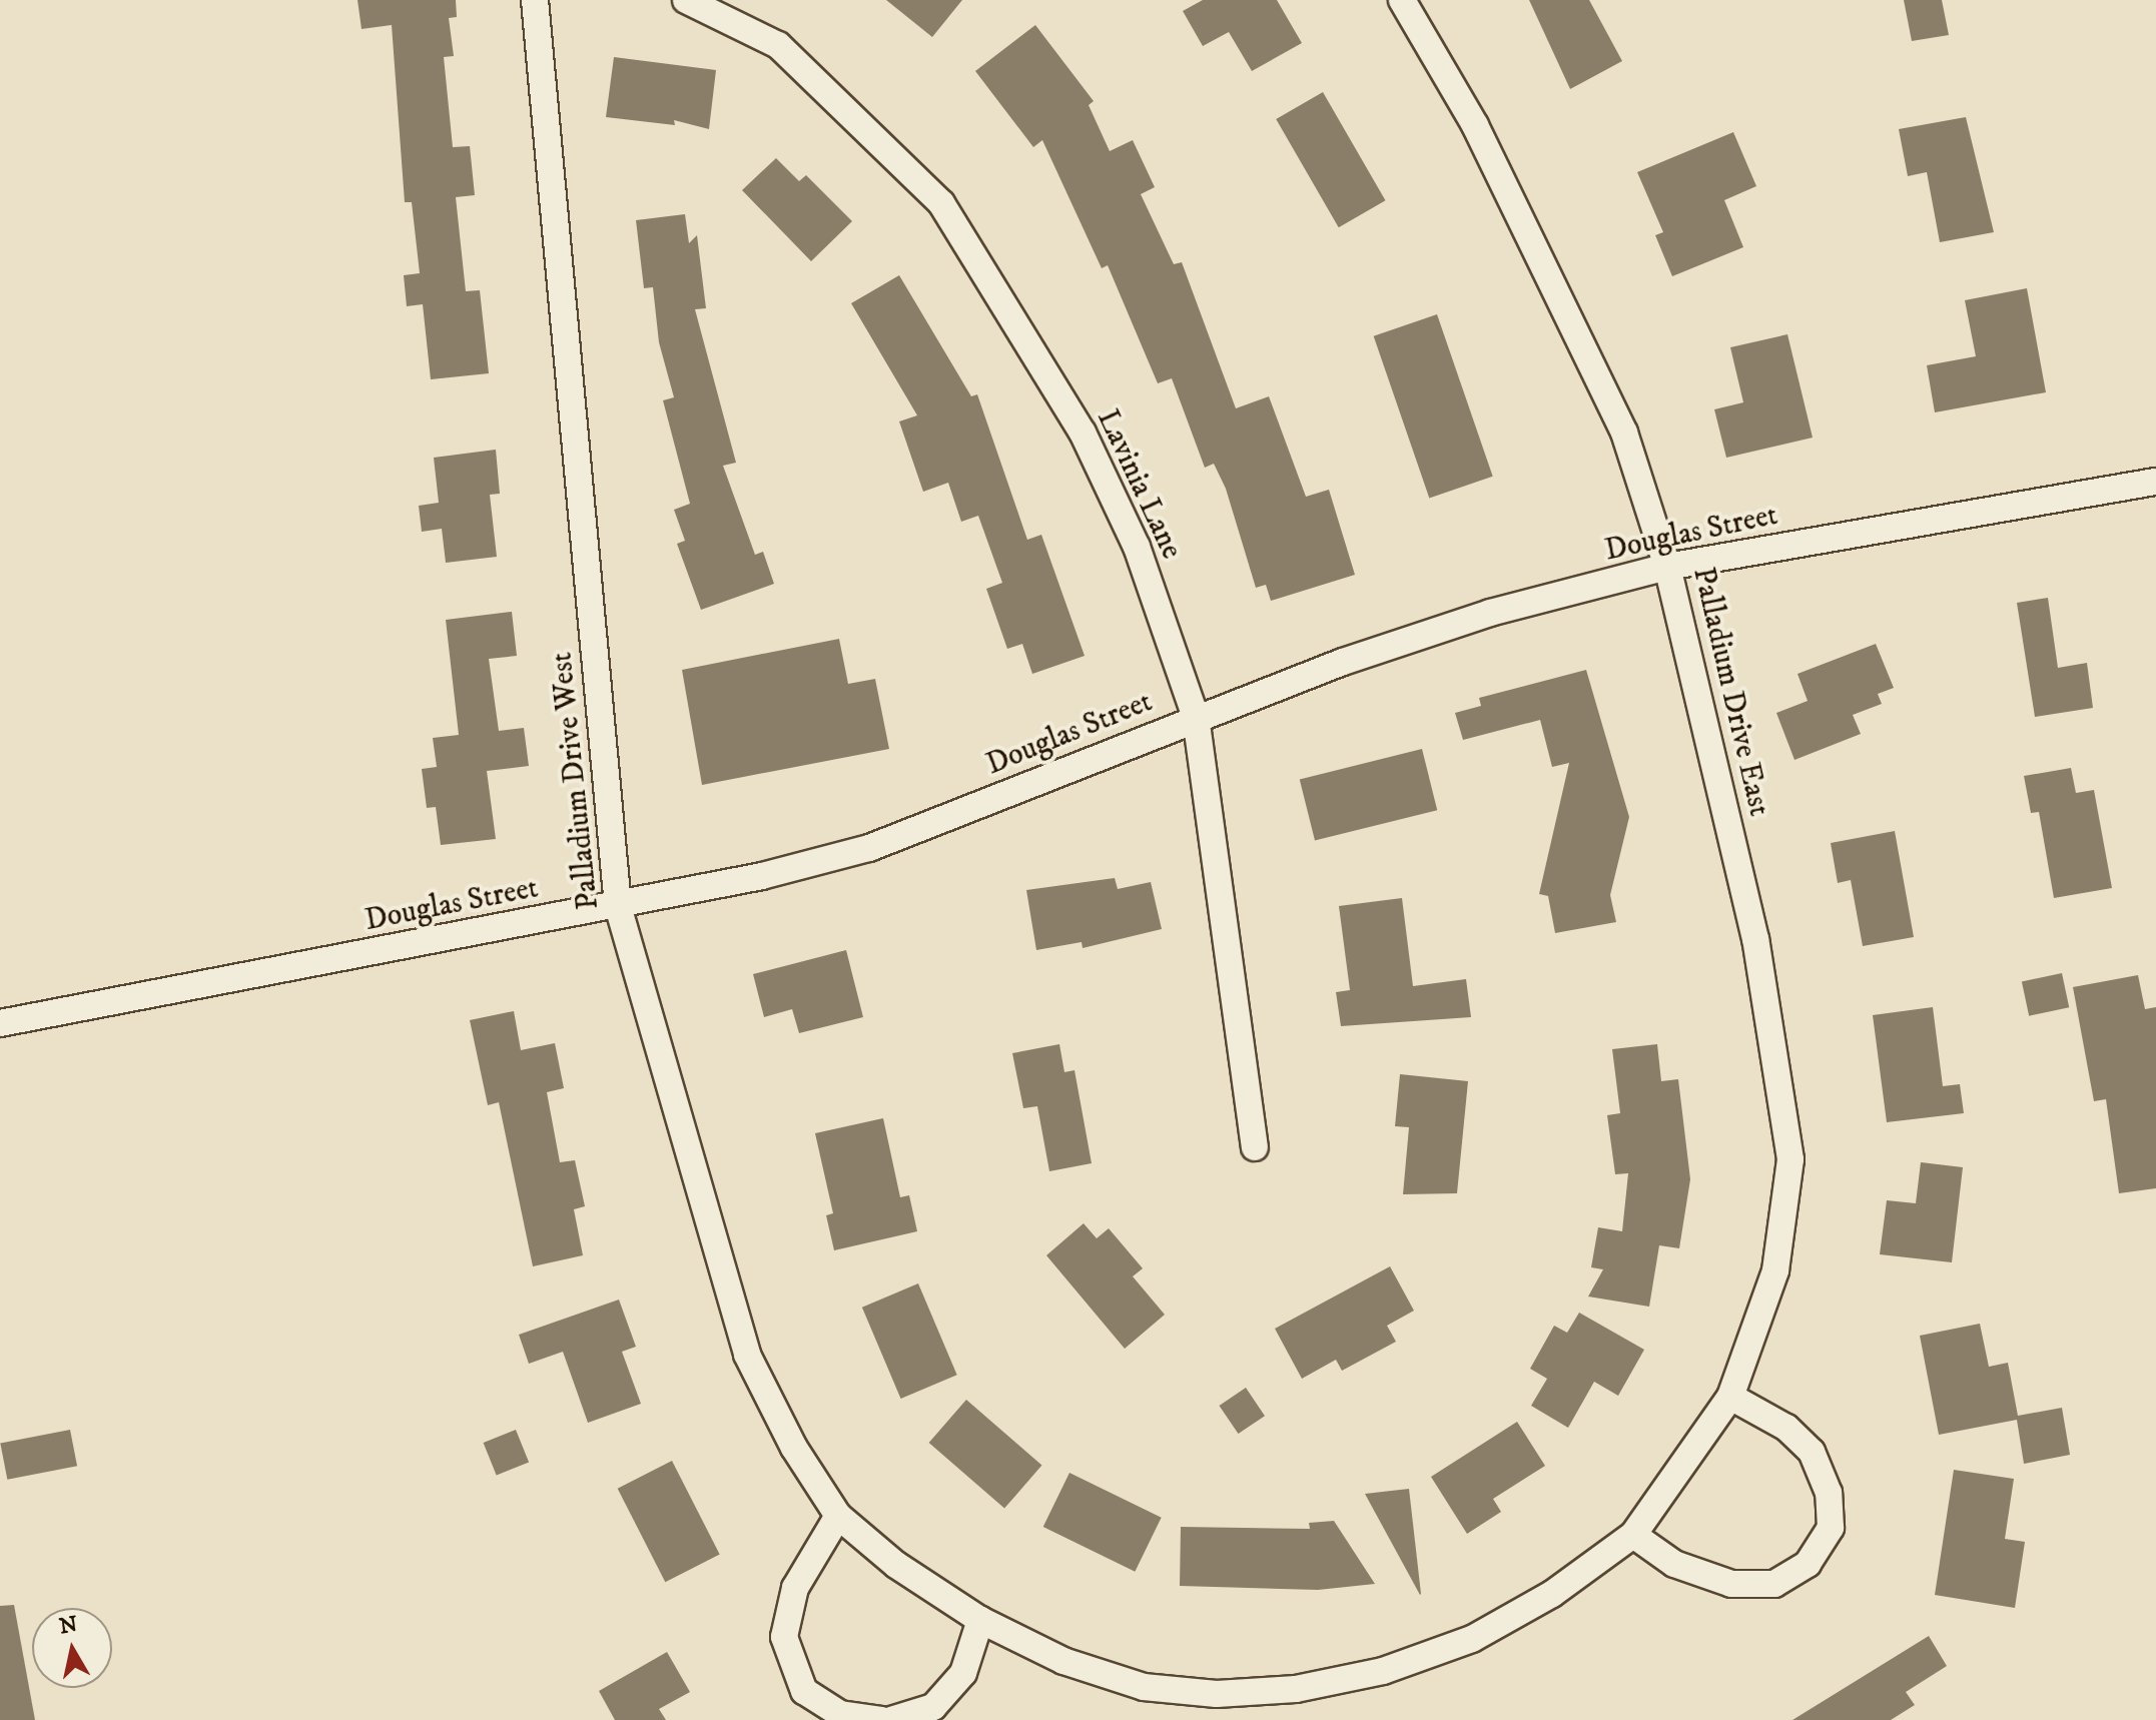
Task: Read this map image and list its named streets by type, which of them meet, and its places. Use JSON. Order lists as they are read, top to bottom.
{
  "streets": {
    "street": [
      "Lavinia Lane",
      "Douglas Street",
      "Palladium Drive East",
      "Palladium Drive West"
    ]
  },
  "crossings": [
    ["Lavinia Lane", "Douglas Street"],
    ["Douglas Street", "Palladium Drive East"],
    ["Douglas Street", "Palladium Drive West"],
    ["Palladium Drive East", "Palladium Drive West"]
  ],
  "north": "top"
}
